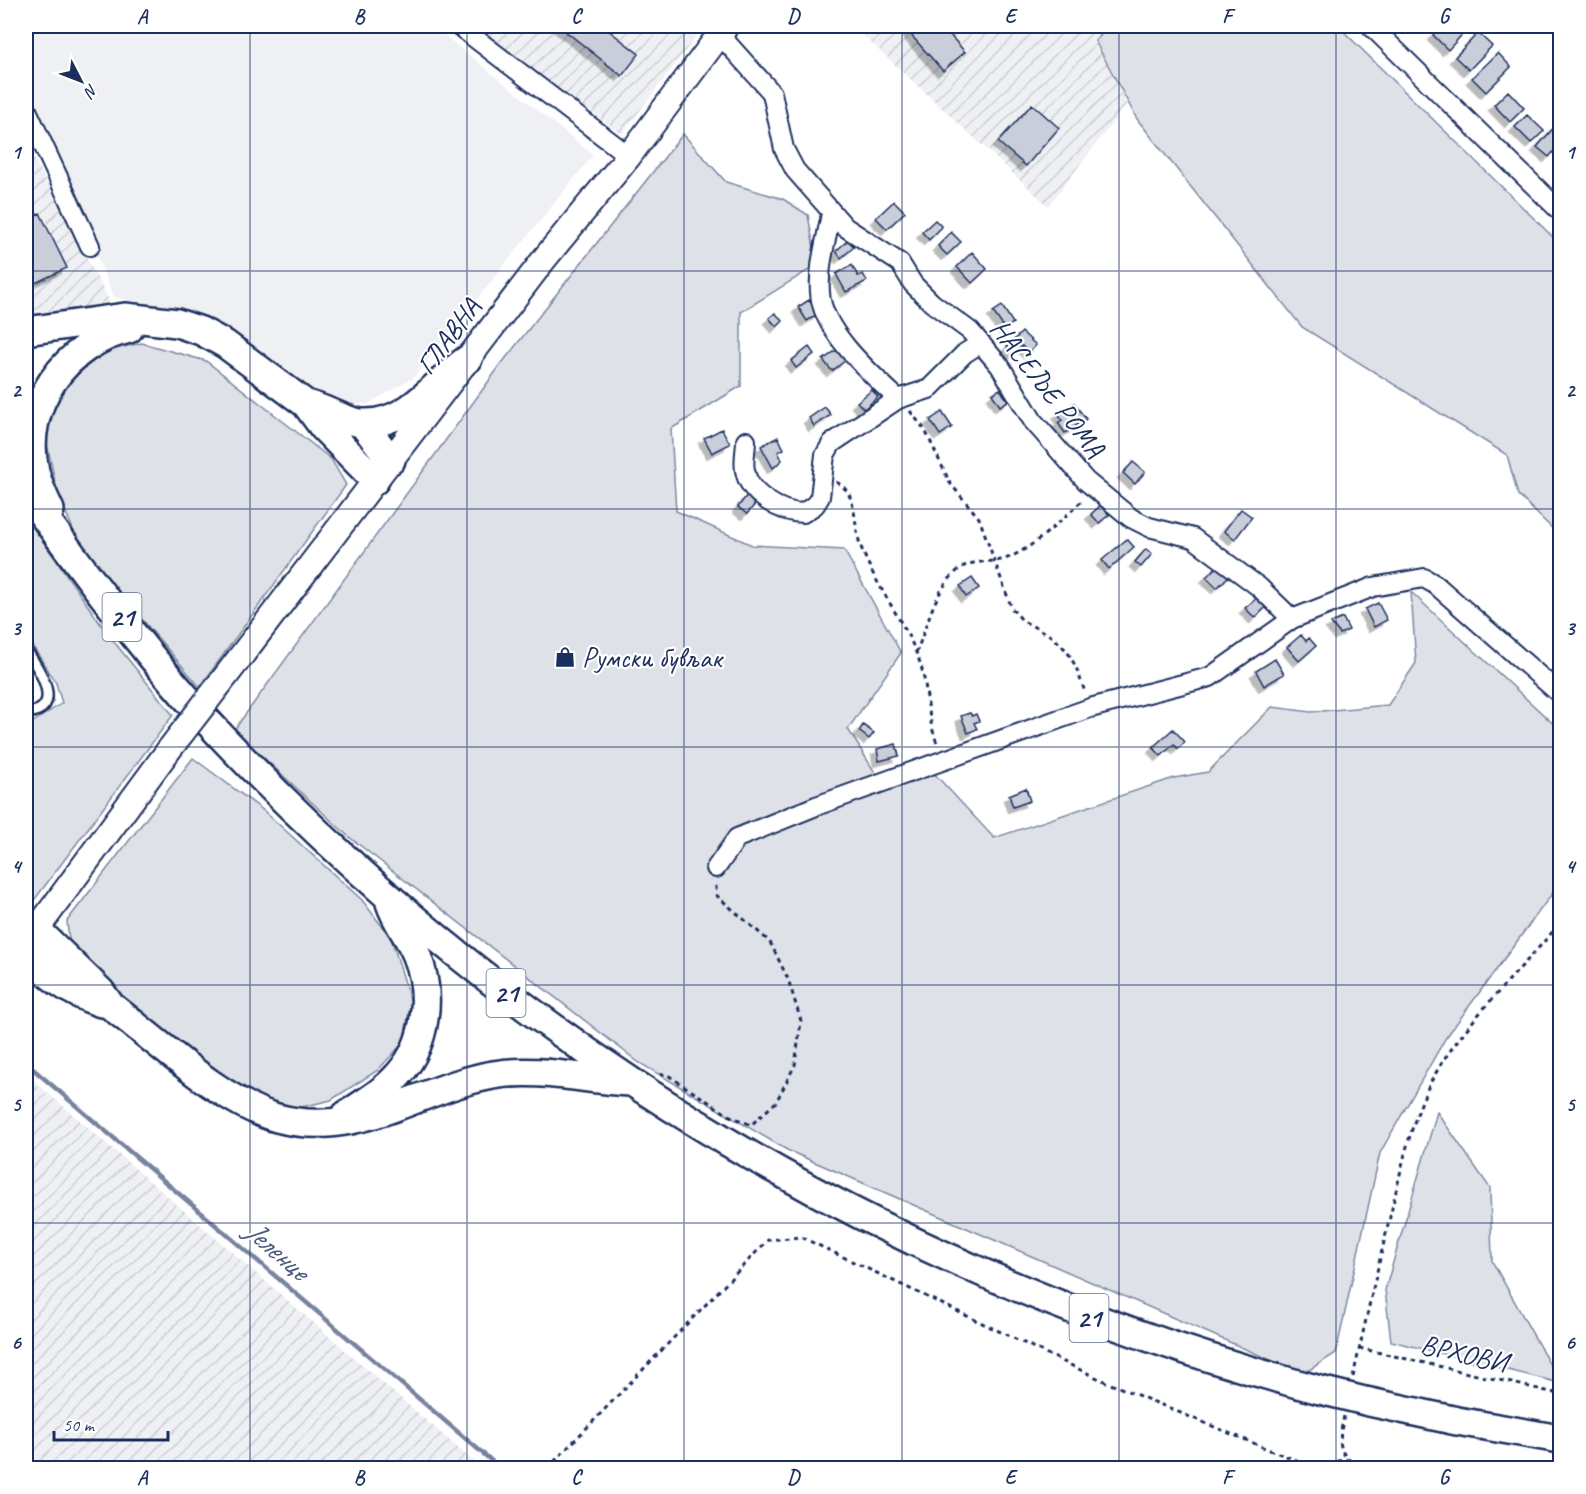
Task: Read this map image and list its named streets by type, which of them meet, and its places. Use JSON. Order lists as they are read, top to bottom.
{
  "streets": {
    "main road": ["ГЛАВНА", "21"],
    "street": ["НАСЕЉЕ РОМА"],
    "path": ["ВРХОВИ"]
  },
  "crossings": [
    ["ГЛАВНА", "НАСЕЉЕ РОМА"]
  ],
  "water": ["Јеленце"],
  "places": {
    "shop": ["Румски бувљак"]
  },
  "scale_bar": "50 m",
  "north": "bottom right",
  "grid": {
    "columns": [
      "A",
      "B",
      "C",
      "D",
      "E",
      "F",
      "G"
    ],
    "rows": [
      "1",
      "2",
      "3",
      "4",
      "5",
      "6"
    ]
  }
}
